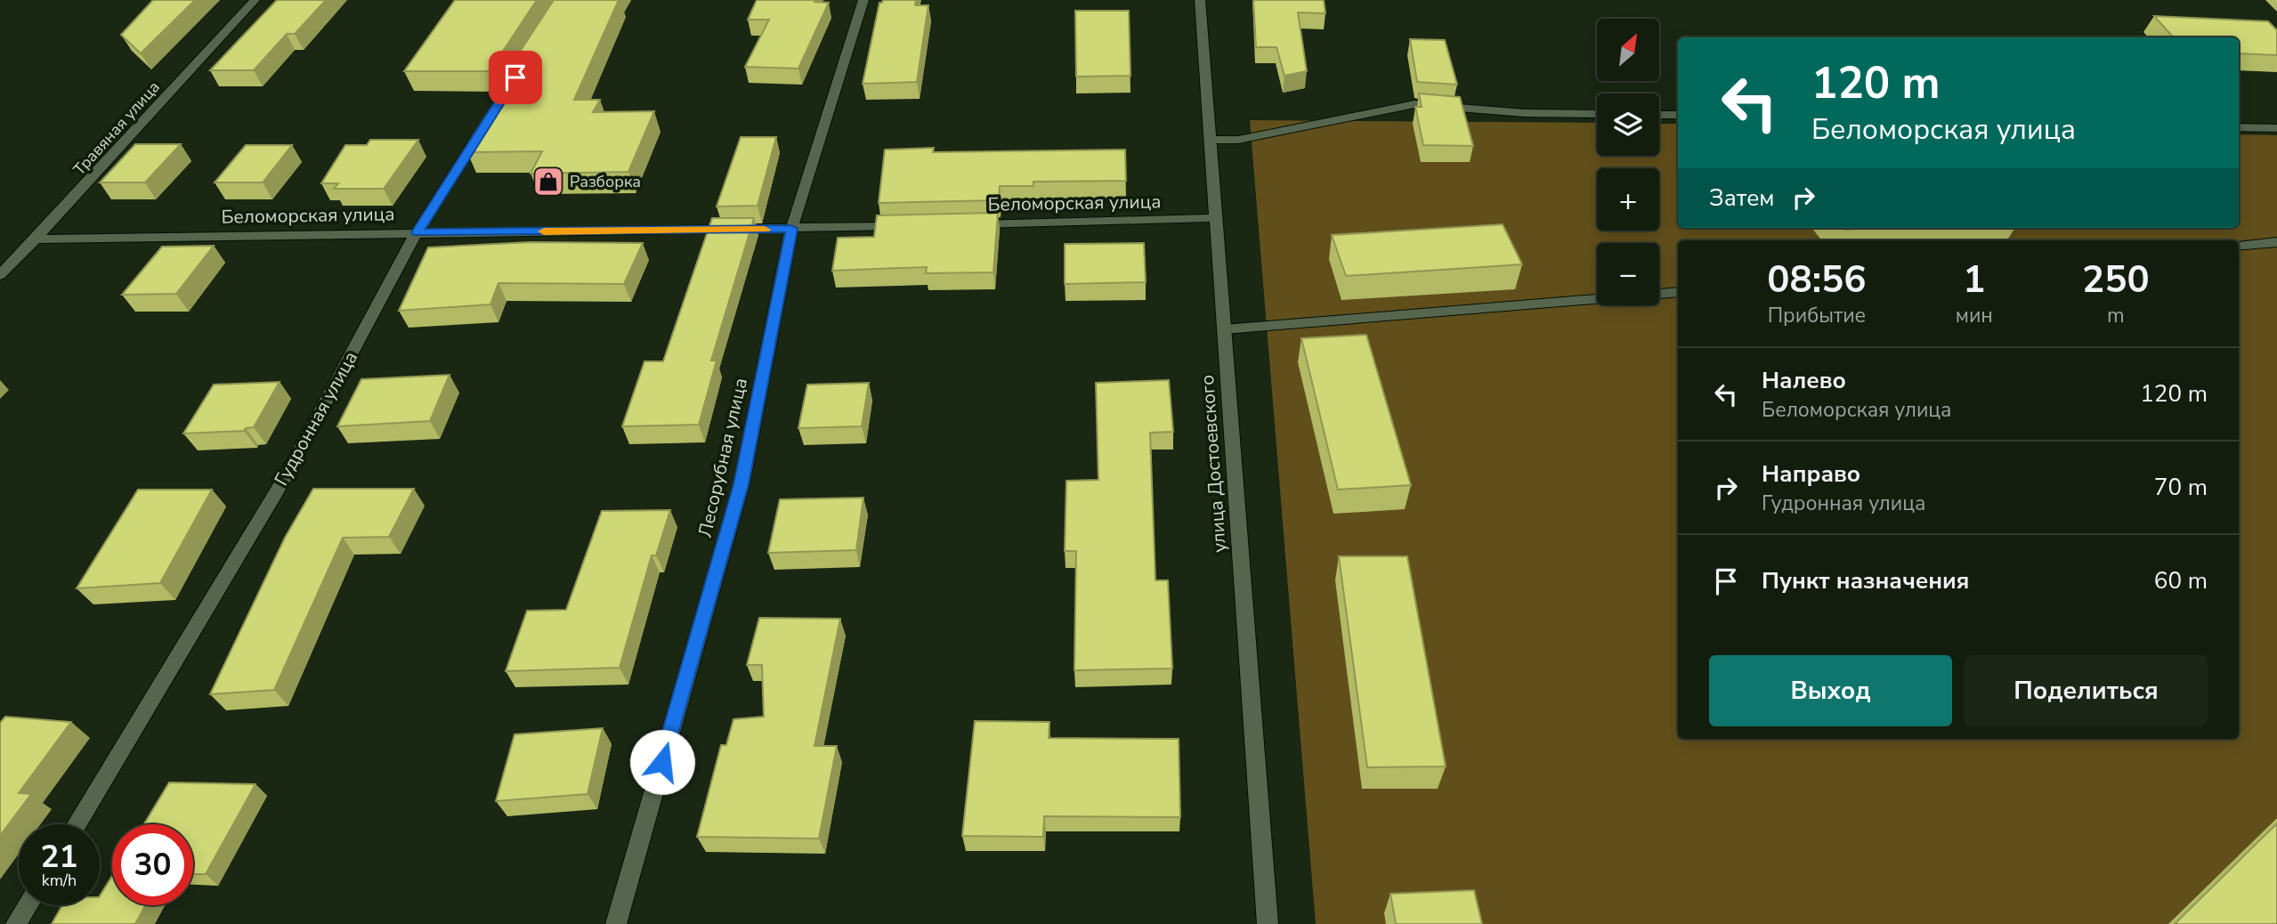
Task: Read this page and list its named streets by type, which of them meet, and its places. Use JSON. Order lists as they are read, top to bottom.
{
  "streets": {
    "street": [
      "Травяная улица",
      "Беломорская улица",
      "Гудронная улица",
      "Лесорубная улица",
      "улица Достоевского"
    ]
  },
  "crossings": [
    ["Травяная улица", "Беломорская улица"],
    ["Беломорская улица", "Гудронная улица"],
    ["Беломорская улица", "Лесорубная улица"],
    ["Беломорская улица", "улица Достоевского"]
  ],
  "places": {
    "shop": ["Разборка"]
  },
  "north": "top right",
  "page": {
    "map_buttons": ["+", "−"],
    "turn": ["120 m", "Беломорская улица"],
    "then": "Затем",
    "eta": [
      "08:56",
      "Прибытие",
      "1",
      "мин",
      "250",
      "m"
    ],
    "list": [
      {
        "name": "Налево",
        "note": "Беломорская улица",
        "value": "120 m"
      },
      {
        "name": "Направо",
        "note": "Гудронная улица",
        "value": "70 m"
      },
      {
        "name": "Пункт назначения",
        "value": "60 m"
      }
    ],
    "buttons": ["Выход", "Поделиться"],
    "speed": "21 km/h",
    "limit": "30"
  }
}
